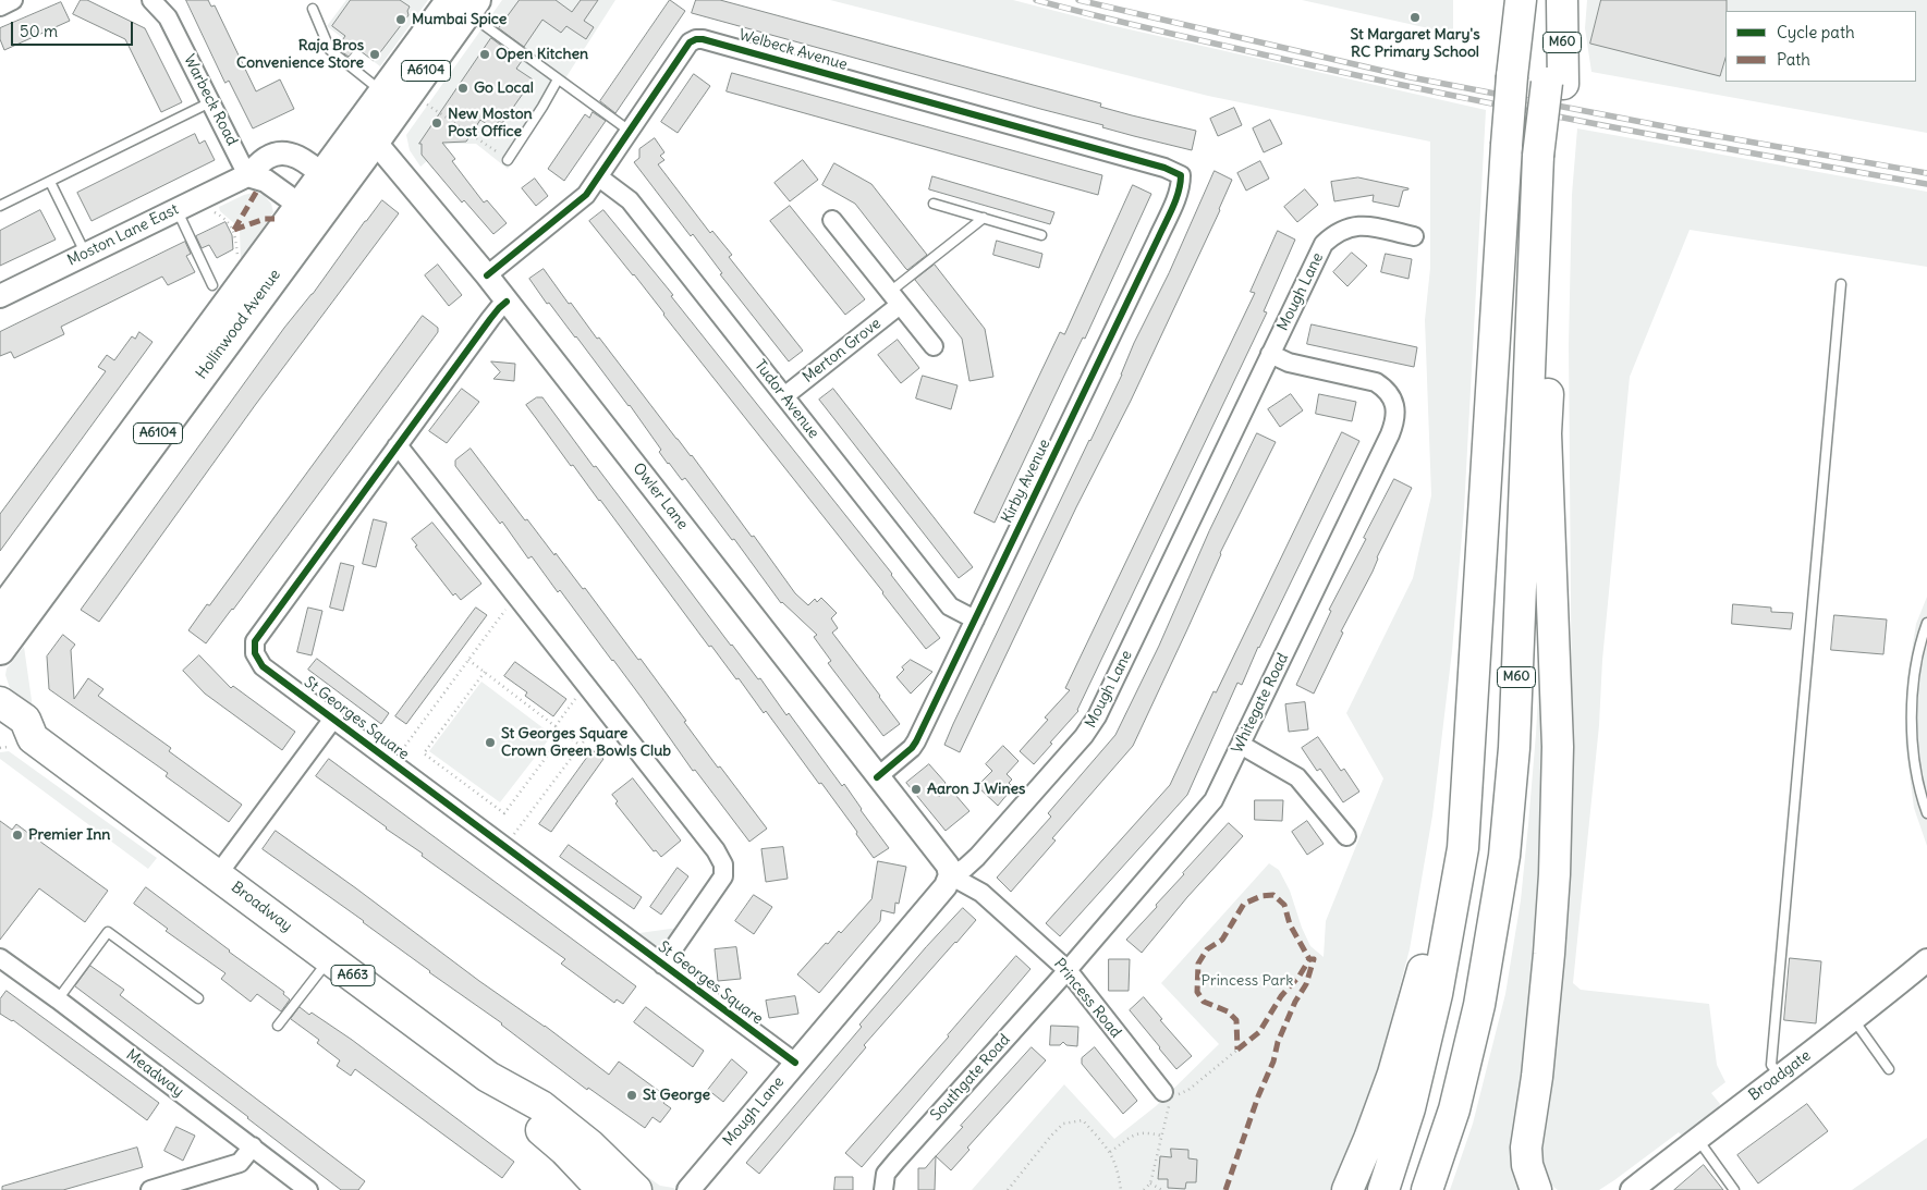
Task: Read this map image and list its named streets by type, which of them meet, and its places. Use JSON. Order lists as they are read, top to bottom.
{
  "streets": {
    "highway": ["M60", "Broadway", "A663"],
    "main road": ["A6104", "Hollinwood Avenue"],
    "street": [
      "Welbeck Avenue",
      "Warbeck Road",
      "Moston Lane East",
      "Mough Lane",
      "Merton Grove",
      "Tudor Avenue",
      "Kirby Avenue",
      "Owler Lane",
      "Whitegate Road",
      "St Georges Square",
      "Princess Road",
      "Meadway",
      "Broadgate",
      "Southgate Road"
    ]
  },
  "crossings": [
    ["Welbeck Avenue", "Tudor Avenue"],
    ["Welbeck Avenue", "Kirby Avenue"],
    ["Welbeck Avenue", "Owler Lane"],
    ["Warbeck Road", "Moston Lane East"],
    ["Moston Lane East", "Hollinwood Avenue"],
    ["Mough Lane", "Owler Lane"],
    ["Mough Lane", "Whitegate Road"],
    ["Mough Lane", "St Georges Square"],
    ["Mough Lane", "Princess Road"],
    ["Hollinwood Avenue", "Owler Lane"],
    ["Merton Grove", "Tudor Avenue"],
    ["Tudor Avenue", "Kirby Avenue"],
    ["Kirby Avenue", "Owler Lane"],
    ["Owler Lane", "St Georges Square"],
    ["Owler Lane", "Princess Road"],
    ["Whitegate Road", "Princess Road"],
    ["Whitegate Road", "Southgate Road"],
    ["St Georges Square", "Broadway"],
    ["Princess Road", "Southgate Road"]
  ],
  "parks": ["Princess Park"],
  "places": [
    "St Margaret Mary's RC Primary School",
    "Mumbai Spice",
    "Raja Bros Convenience Store",
    "Open Kitchen",
    "Go Local",
    "New Moston Post Office",
    "St Georges Square Crown Green Bowls Club",
    "Aaron J Wines",
    "Premier Inn",
    "St George"
  ],
  "legend": ["Cycle path", "Path"],
  "scale_bar": "50 m"
}
